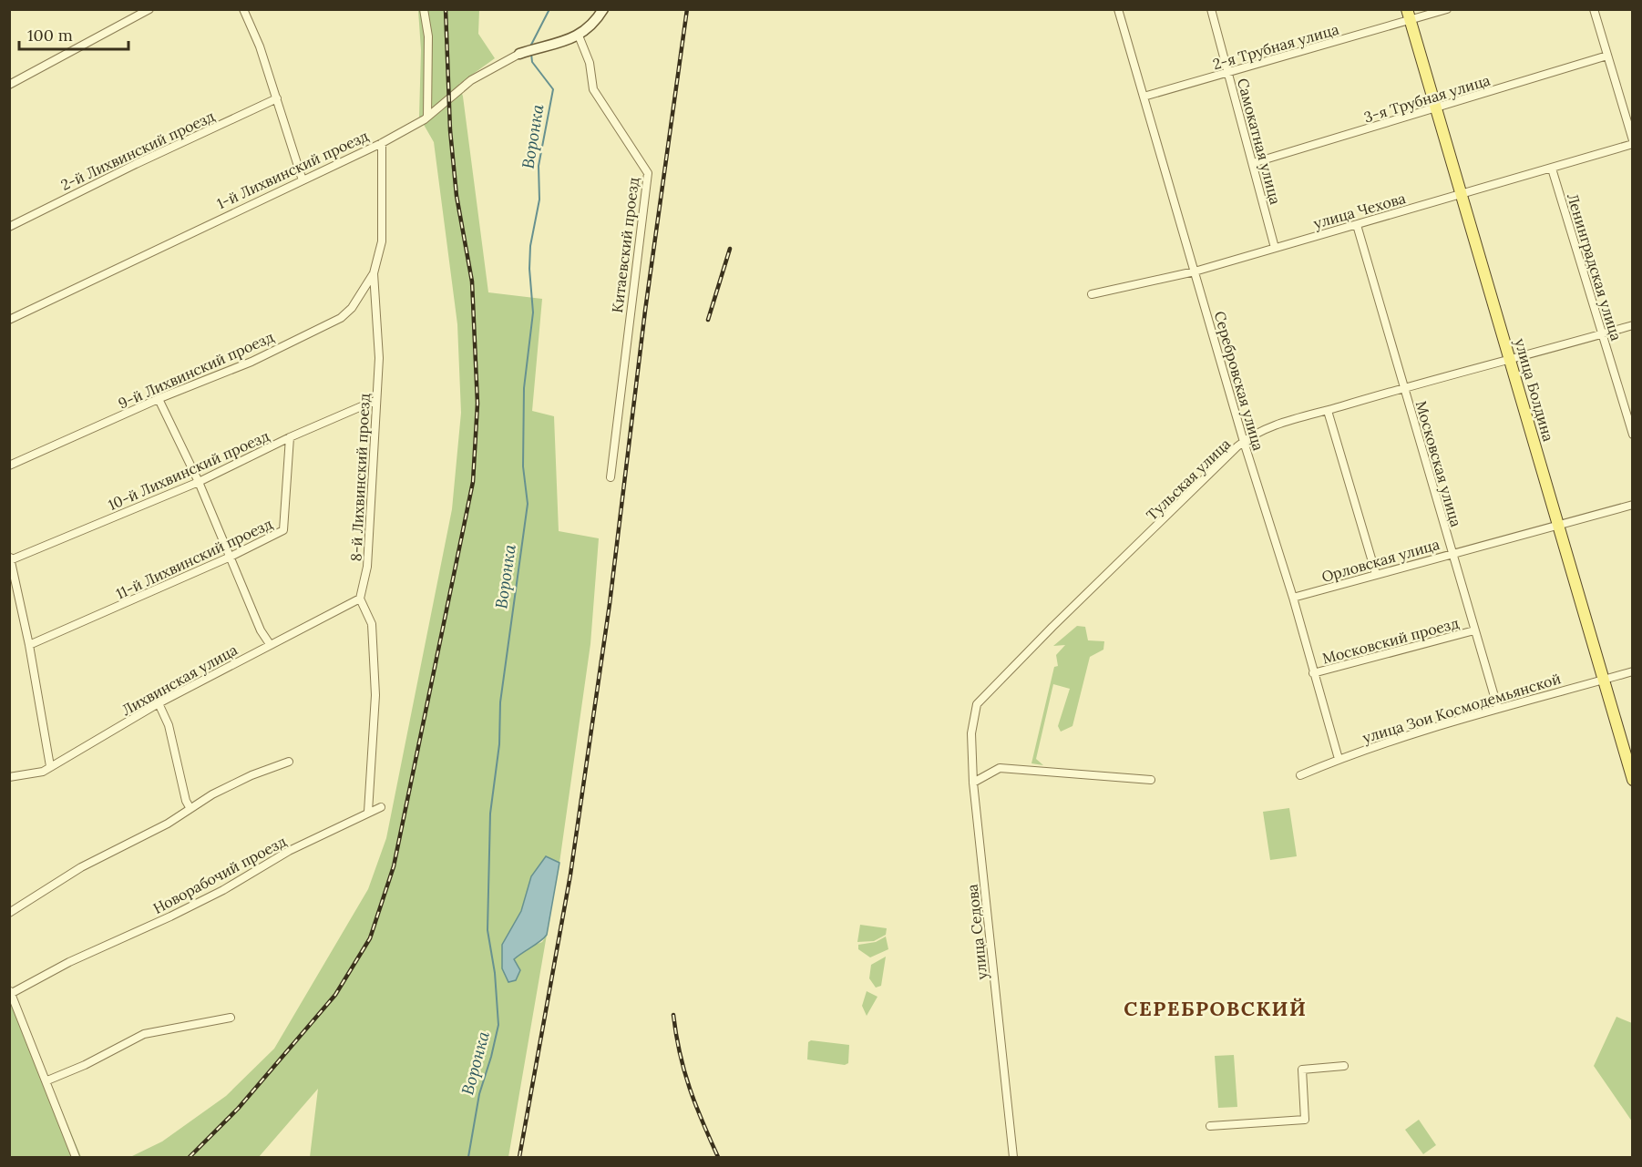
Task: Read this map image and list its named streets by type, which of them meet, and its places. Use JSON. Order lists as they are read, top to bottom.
{
  "streets": {
    "main road": ["улица Болдина"],
    "street": [
      "2-я Трубная улица",
      "3-я Трубная улица",
      "Самокатная улица",
      "2-й Лихвинский проезд",
      "1-й Лихвинский проезд",
      "улица Чехова",
      "Китаевский проезд",
      "Ленинградская улица",
      "9-й Лихвинский проезд",
      "Серебровская улица",
      "Московская улица",
      "10-й Лихвинский проезд",
      "8-й Лихвинский проезд",
      "Тульская улица",
      "11-й Лихвинский проезд",
      "Орловская улица",
      "Московский проезд",
      "Лихвинская улица",
      "улица Зои Космодемьянской",
      "Новорабочий проезд",
      "улица Седова"
    ]
  },
  "crossings": [
    ["2-я Трубная улица", "Самокатная улица"],
    ["2-я Трубная улица", "Серебровская улица"],
    ["2-я Трубная улица", "улица Болдина"],
    ["3-я Трубная улица", "Самокатная улица"],
    ["3-я Трубная улица", "улица Болдина"],
    ["Самокатная улица", "улица Чехова"],
    ["1-й Лихвинский проезд", "Китаевский проезд"],
    ["1-й Лихвинский проезд", "8-й Лихвинский проезд"],
    ["улица Чехова", "Ленинградская улица"],
    ["улица Чехова", "Серебровская улица"],
    ["улица Чехова", "улица Болдина"],
    ["улица Чехова", "Московская улица"],
    ["Ленинградская улица", "Тульская улица"],
    ["9-й Лихвинский проезд", "8-й Лихвинский проезд"],
    ["Серебровская улица", "Тульская улица"],
    ["Серебровская улица", "Орловская улица"],
    ["Серебровская улица", "Московский проезд"],
    ["Серебровская улица", "улица Зои Космодемьянской"],
    ["улица Болдина", "Тульская улица"],
    ["улица Болдина", "Орловская улица"],
    ["улица Болдина", "улица Зои Космодемьянской"],
    ["Московская улица", "Тульская улица"],
    ["Московская улица", "Орловская улица"],
    ["Московская улица", "Московский проезд"],
    ["Московская улица", "улица Зои Космодемьянской"],
    ["10-й Лихвинский проезд", "8-й Лихвинский проезд"],
    ["10-й Лихвинский проезд", "11-й Лихвинский проезд"],
    ["8-й Лихвинский проезд", "Лихвинская улица"],
    ["Тульская улица", "улица Седова"]
  ],
  "districts": ["СЕРЕБРОВСКИЙ"],
  "water": ["Воронка"],
  "scale_bar": "100 m"
}
